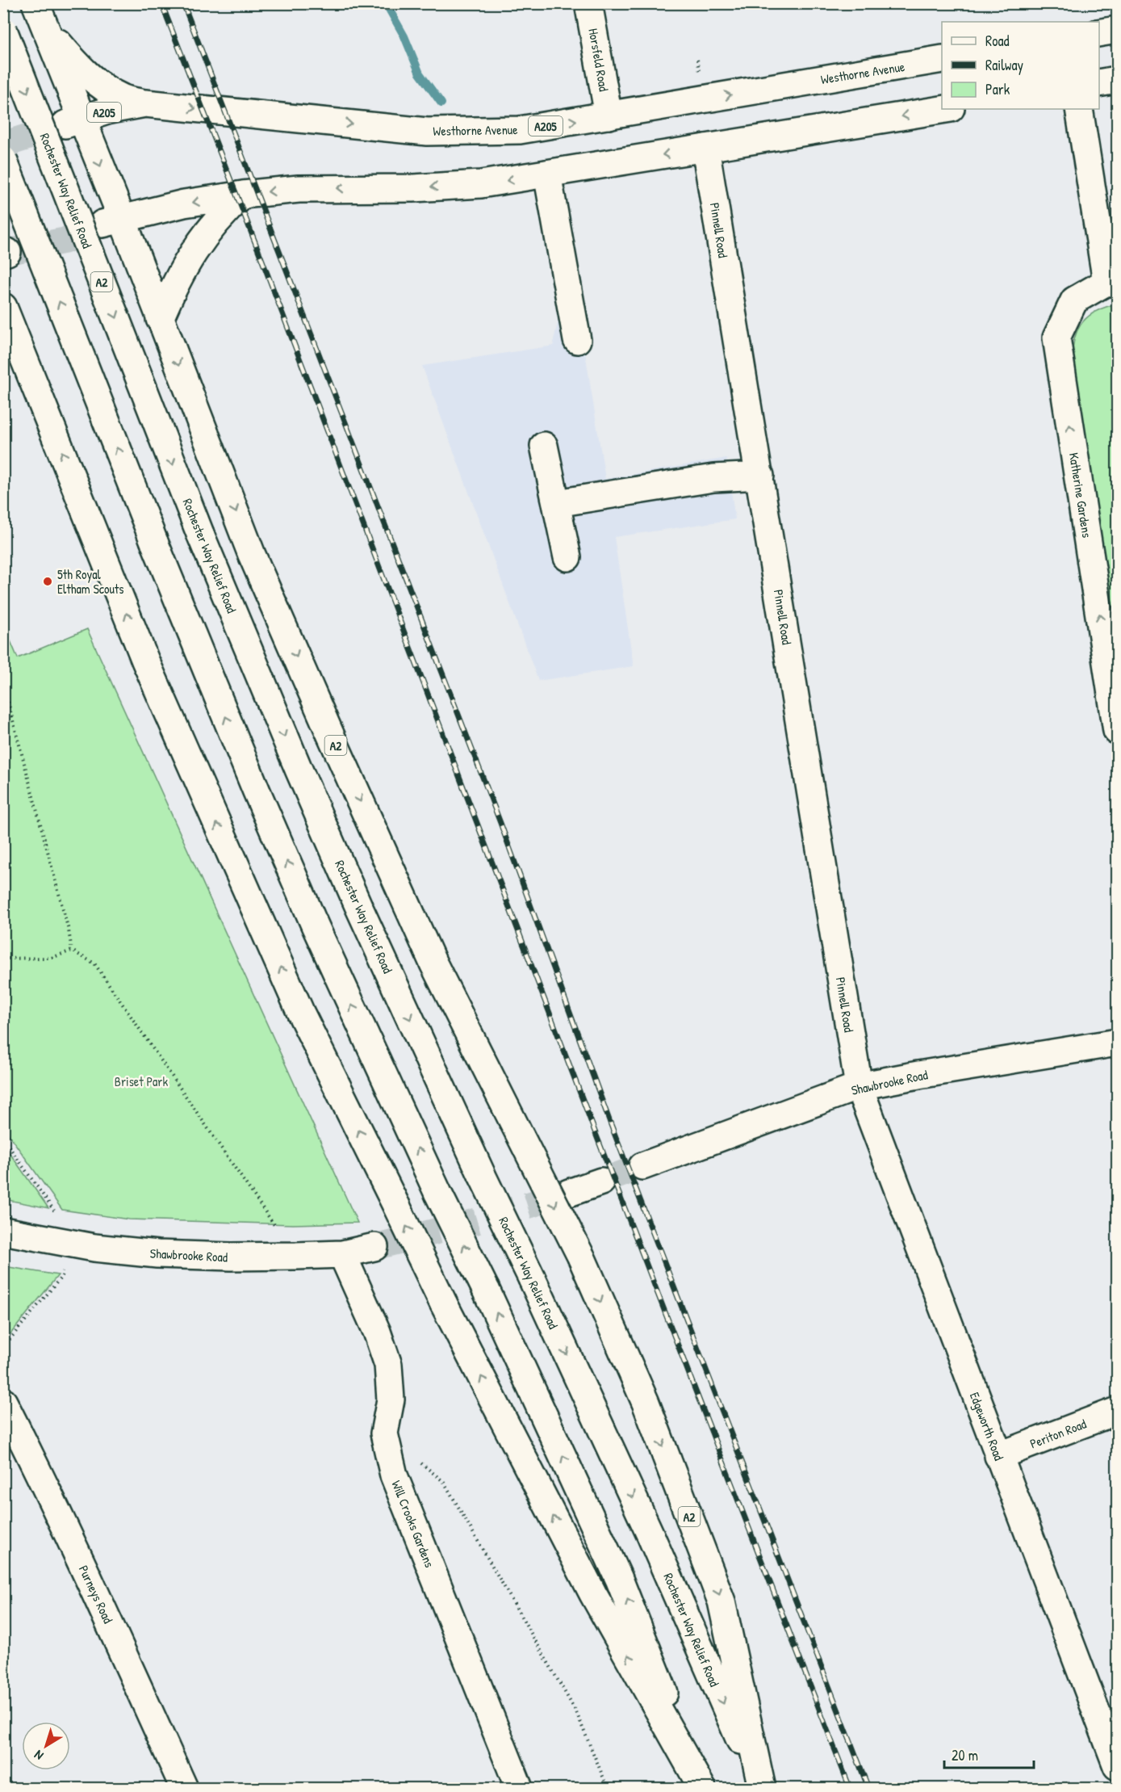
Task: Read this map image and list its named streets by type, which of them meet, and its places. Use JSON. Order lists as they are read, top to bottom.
{
  "streets": {
    "main road": [
      "Horsfeld Road",
      "Westhorne Avenue",
      "A205",
      "Rochester Way Relief Road",
      "Pinnell Road",
      "A2",
      "Katherine Gardens",
      "Shawbrooke Road",
      "Edgeworth Road",
      "Periton Road",
      "Will Crooks Gardens",
      "Purneys Road"
    ]
  },
  "crossings": [
    ["Horsfeld Road", "Westhorne Avenue"],
    ["Westhorne Avenue", "A2"],
    ["Rochester Way Relief Road", "A2"],
    ["Pinnell Road", "Shawbrooke Road"],
    ["Pinnell Road", "Edgeworth Road"],
    ["Shawbrooke Road", "Edgeworth Road"],
    ["Shawbrooke Road", "Will Crooks Gardens"],
    ["Edgeworth Road", "Periton Road"]
  ],
  "one_way": ["Katherine Gardens"],
  "parks": ["Briset Park"],
  "places": ["5th Royal Eltham Scouts"],
  "legend": ["Road", "Railway", "Park"],
  "scale_bar": "20 m",
  "north": "bottom left"
}
